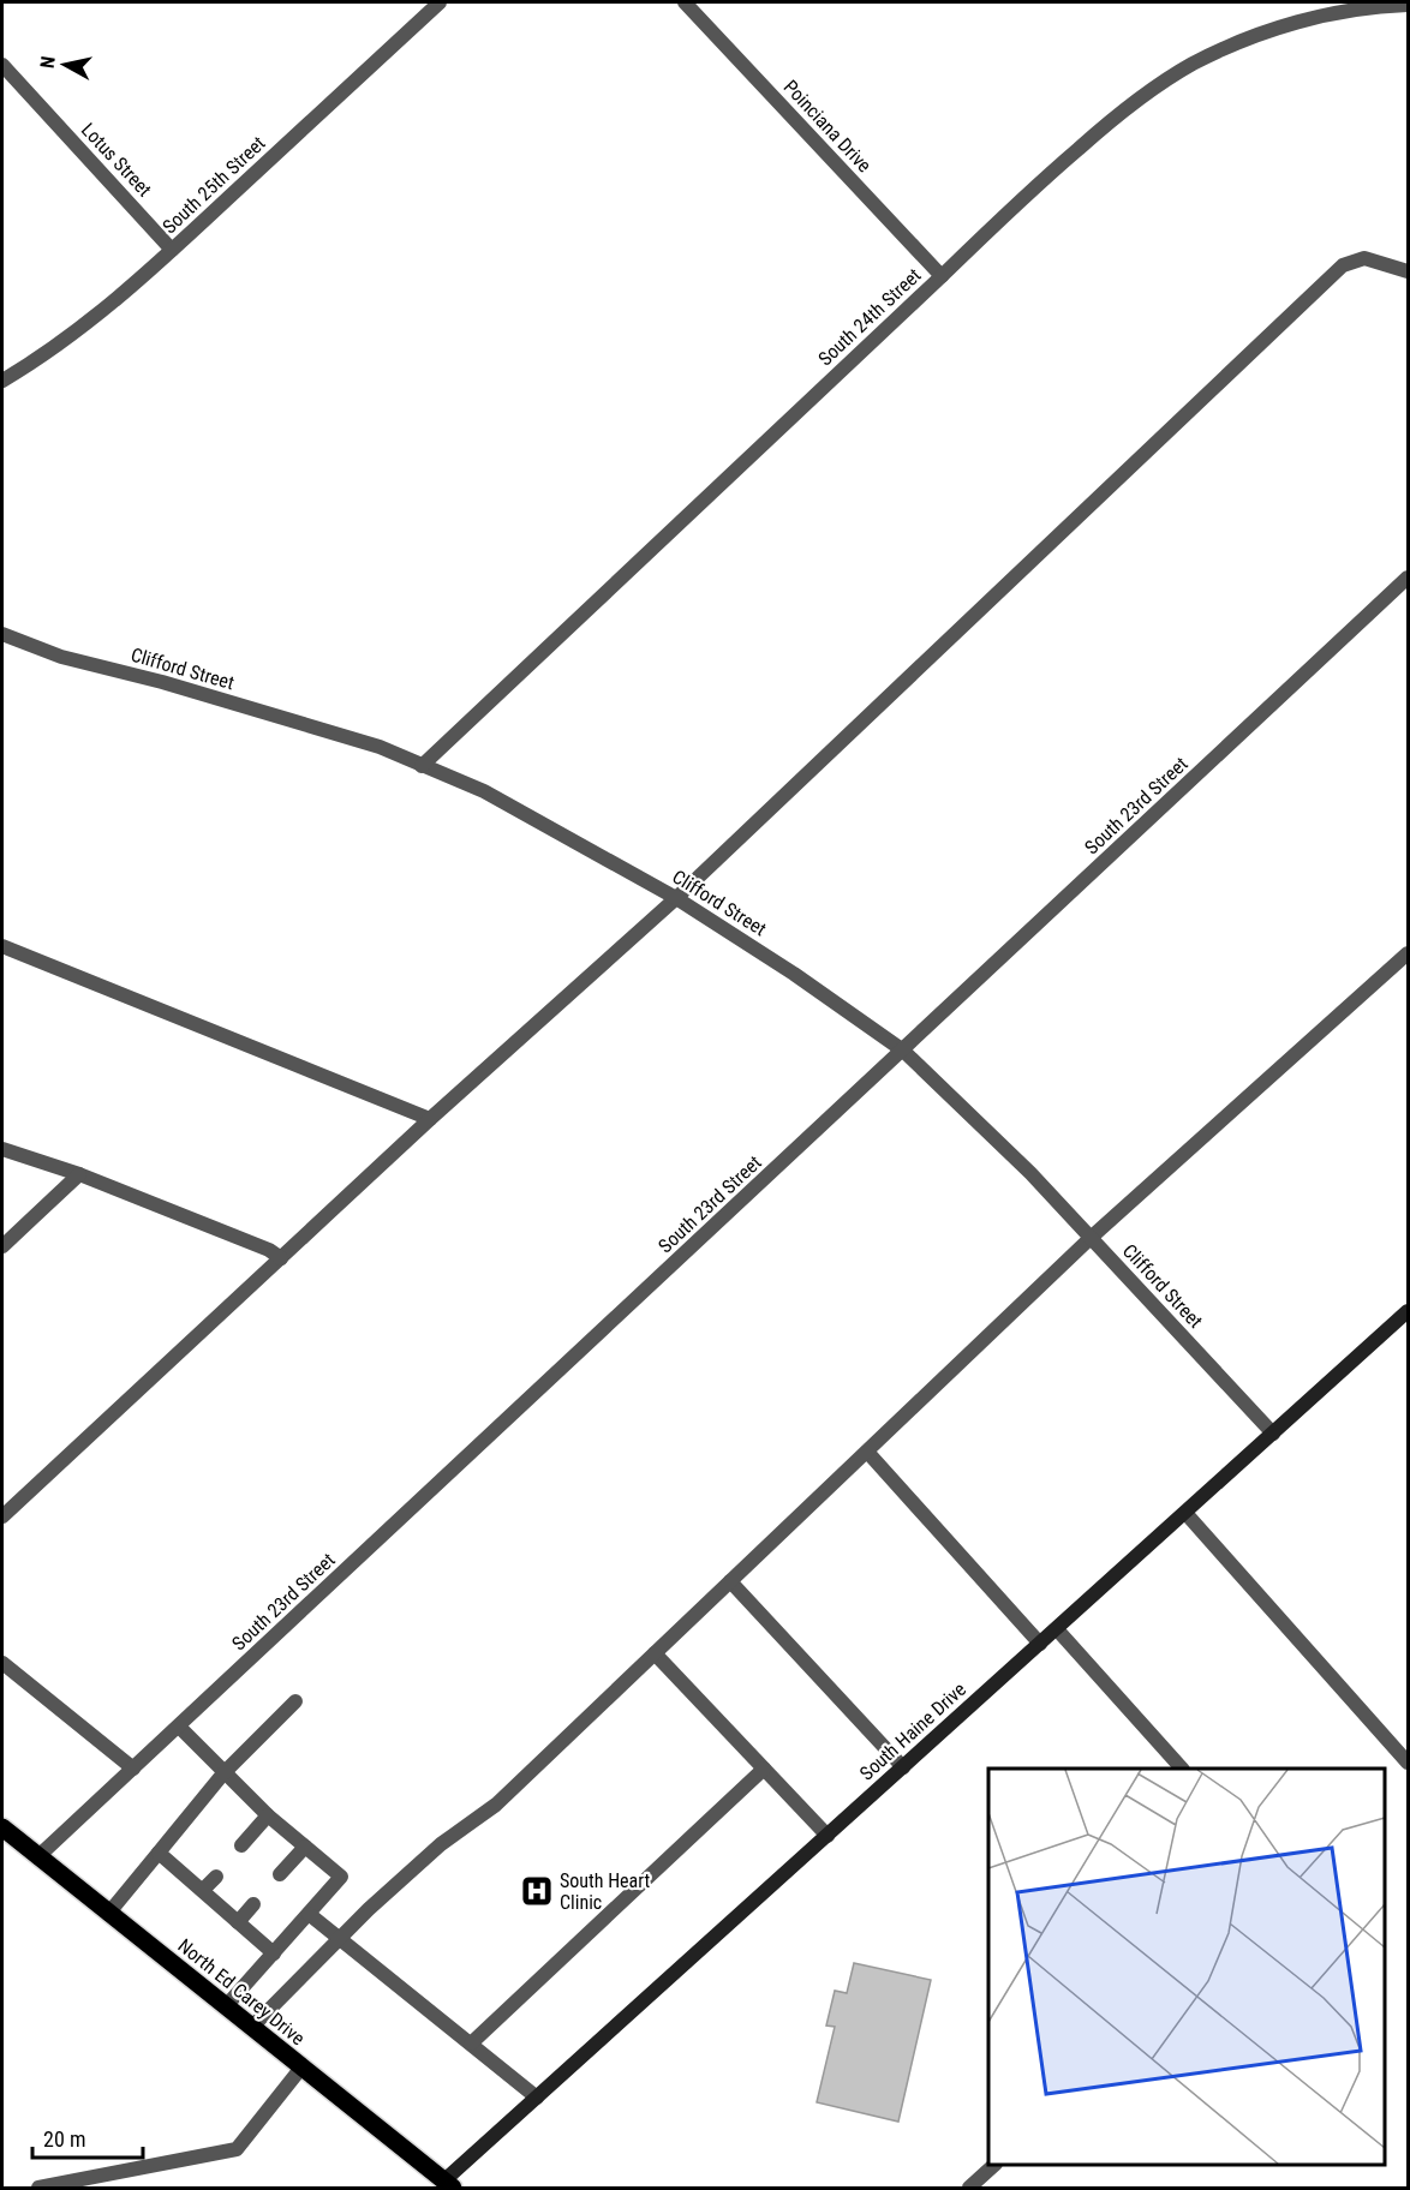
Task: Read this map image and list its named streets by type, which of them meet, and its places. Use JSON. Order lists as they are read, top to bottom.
{
  "streets": {
    "main road": ["North Ed Carey Drive"],
    "street": [
      "Poinciana Drive",
      "Lotus Street",
      "South 25th Street",
      "South 24th Street",
      "Clifford Street",
      "South 23rd Street",
      "South Haine Drive"
    ]
  },
  "crossings": [
    ["Poinciana Drive", "South 24th Street"],
    ["Lotus Street", "South 25th Street"],
    ["South 24th Street", "Clifford Street"],
    ["Clifford Street", "South 23rd Street"],
    ["Clifford Street", "South Haine Drive"],
    ["South 23rd Street", "North Ed Carey Drive"],
    ["South Haine Drive", "North Ed Carey Drive"]
  ],
  "places": {
    "hospital": ["South Heart Clinic"]
  },
  "scale_bar": "20 m",
  "north": "left"
}
